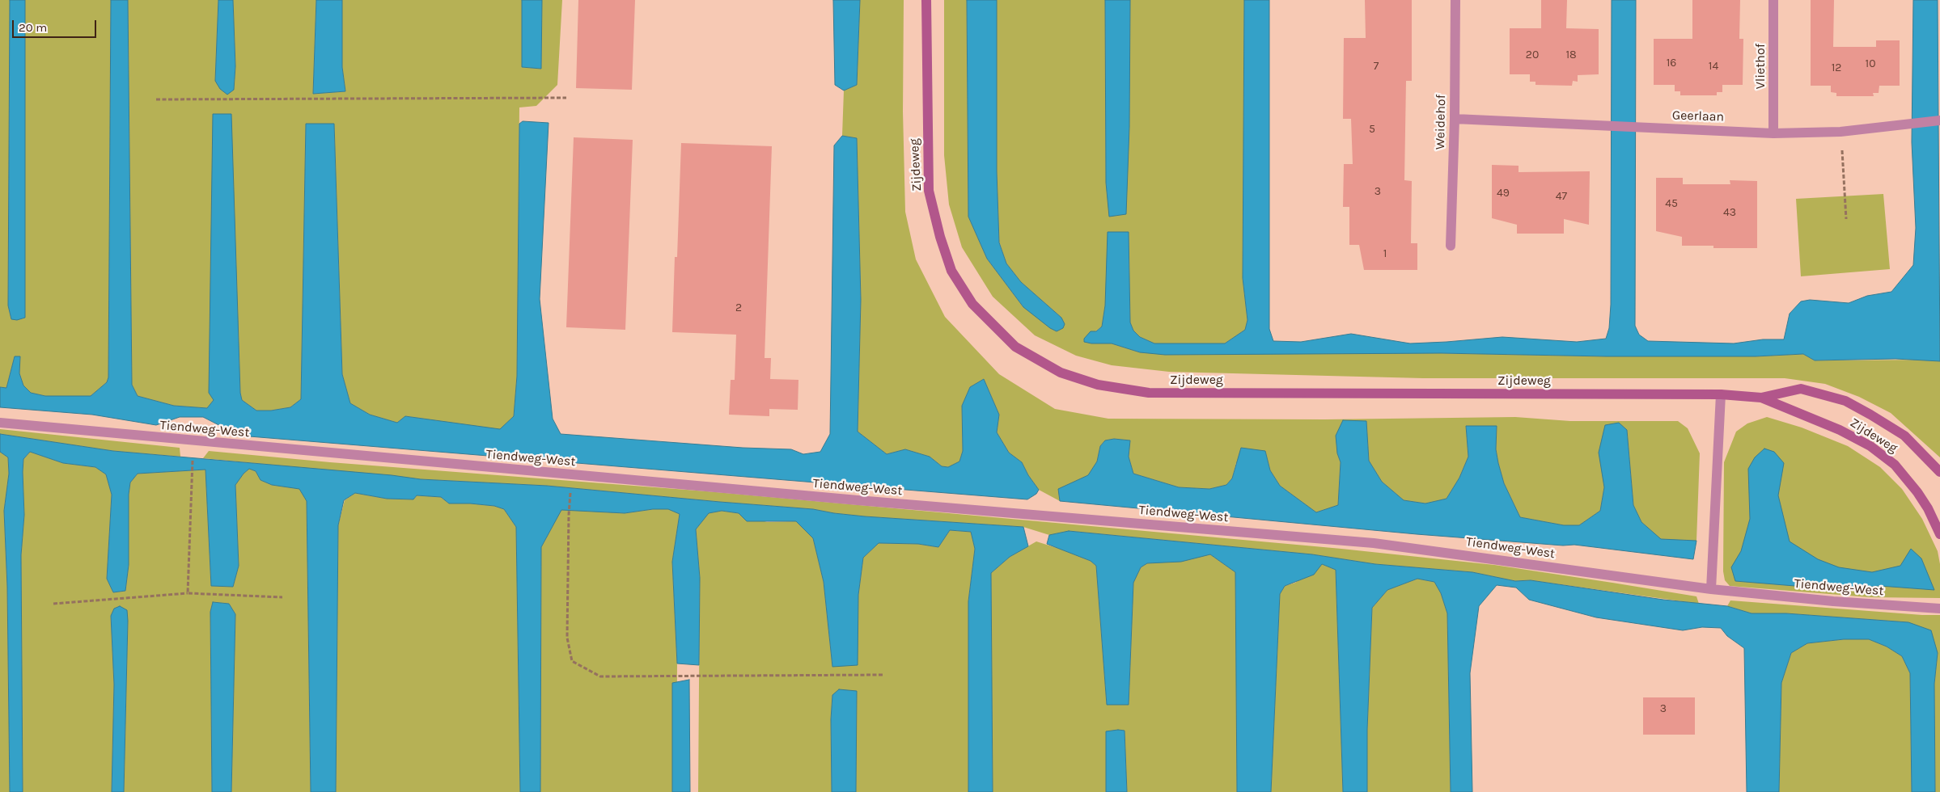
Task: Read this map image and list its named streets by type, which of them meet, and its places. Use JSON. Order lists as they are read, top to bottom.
{
  "streets": {
    "main road": ["Zijdeweg"],
    "street": [
      "Vliethof",
      "Geerlaan",
      "Weidehof",
      "Tiendweg-West"
    ]
  },
  "crossings": [
    ["Vliethof", "Geerlaan"],
    ["Geerlaan", "Weidehof"]
  ],
  "house_numbers": [
    "20",
    "18",
    "16",
    "10",
    "7",
    "14",
    "12",
    "5",
    "3",
    "49",
    "47",
    "45",
    "43",
    "1",
    "2",
    "3"
  ],
  "scale_bar": "20 m"
}
